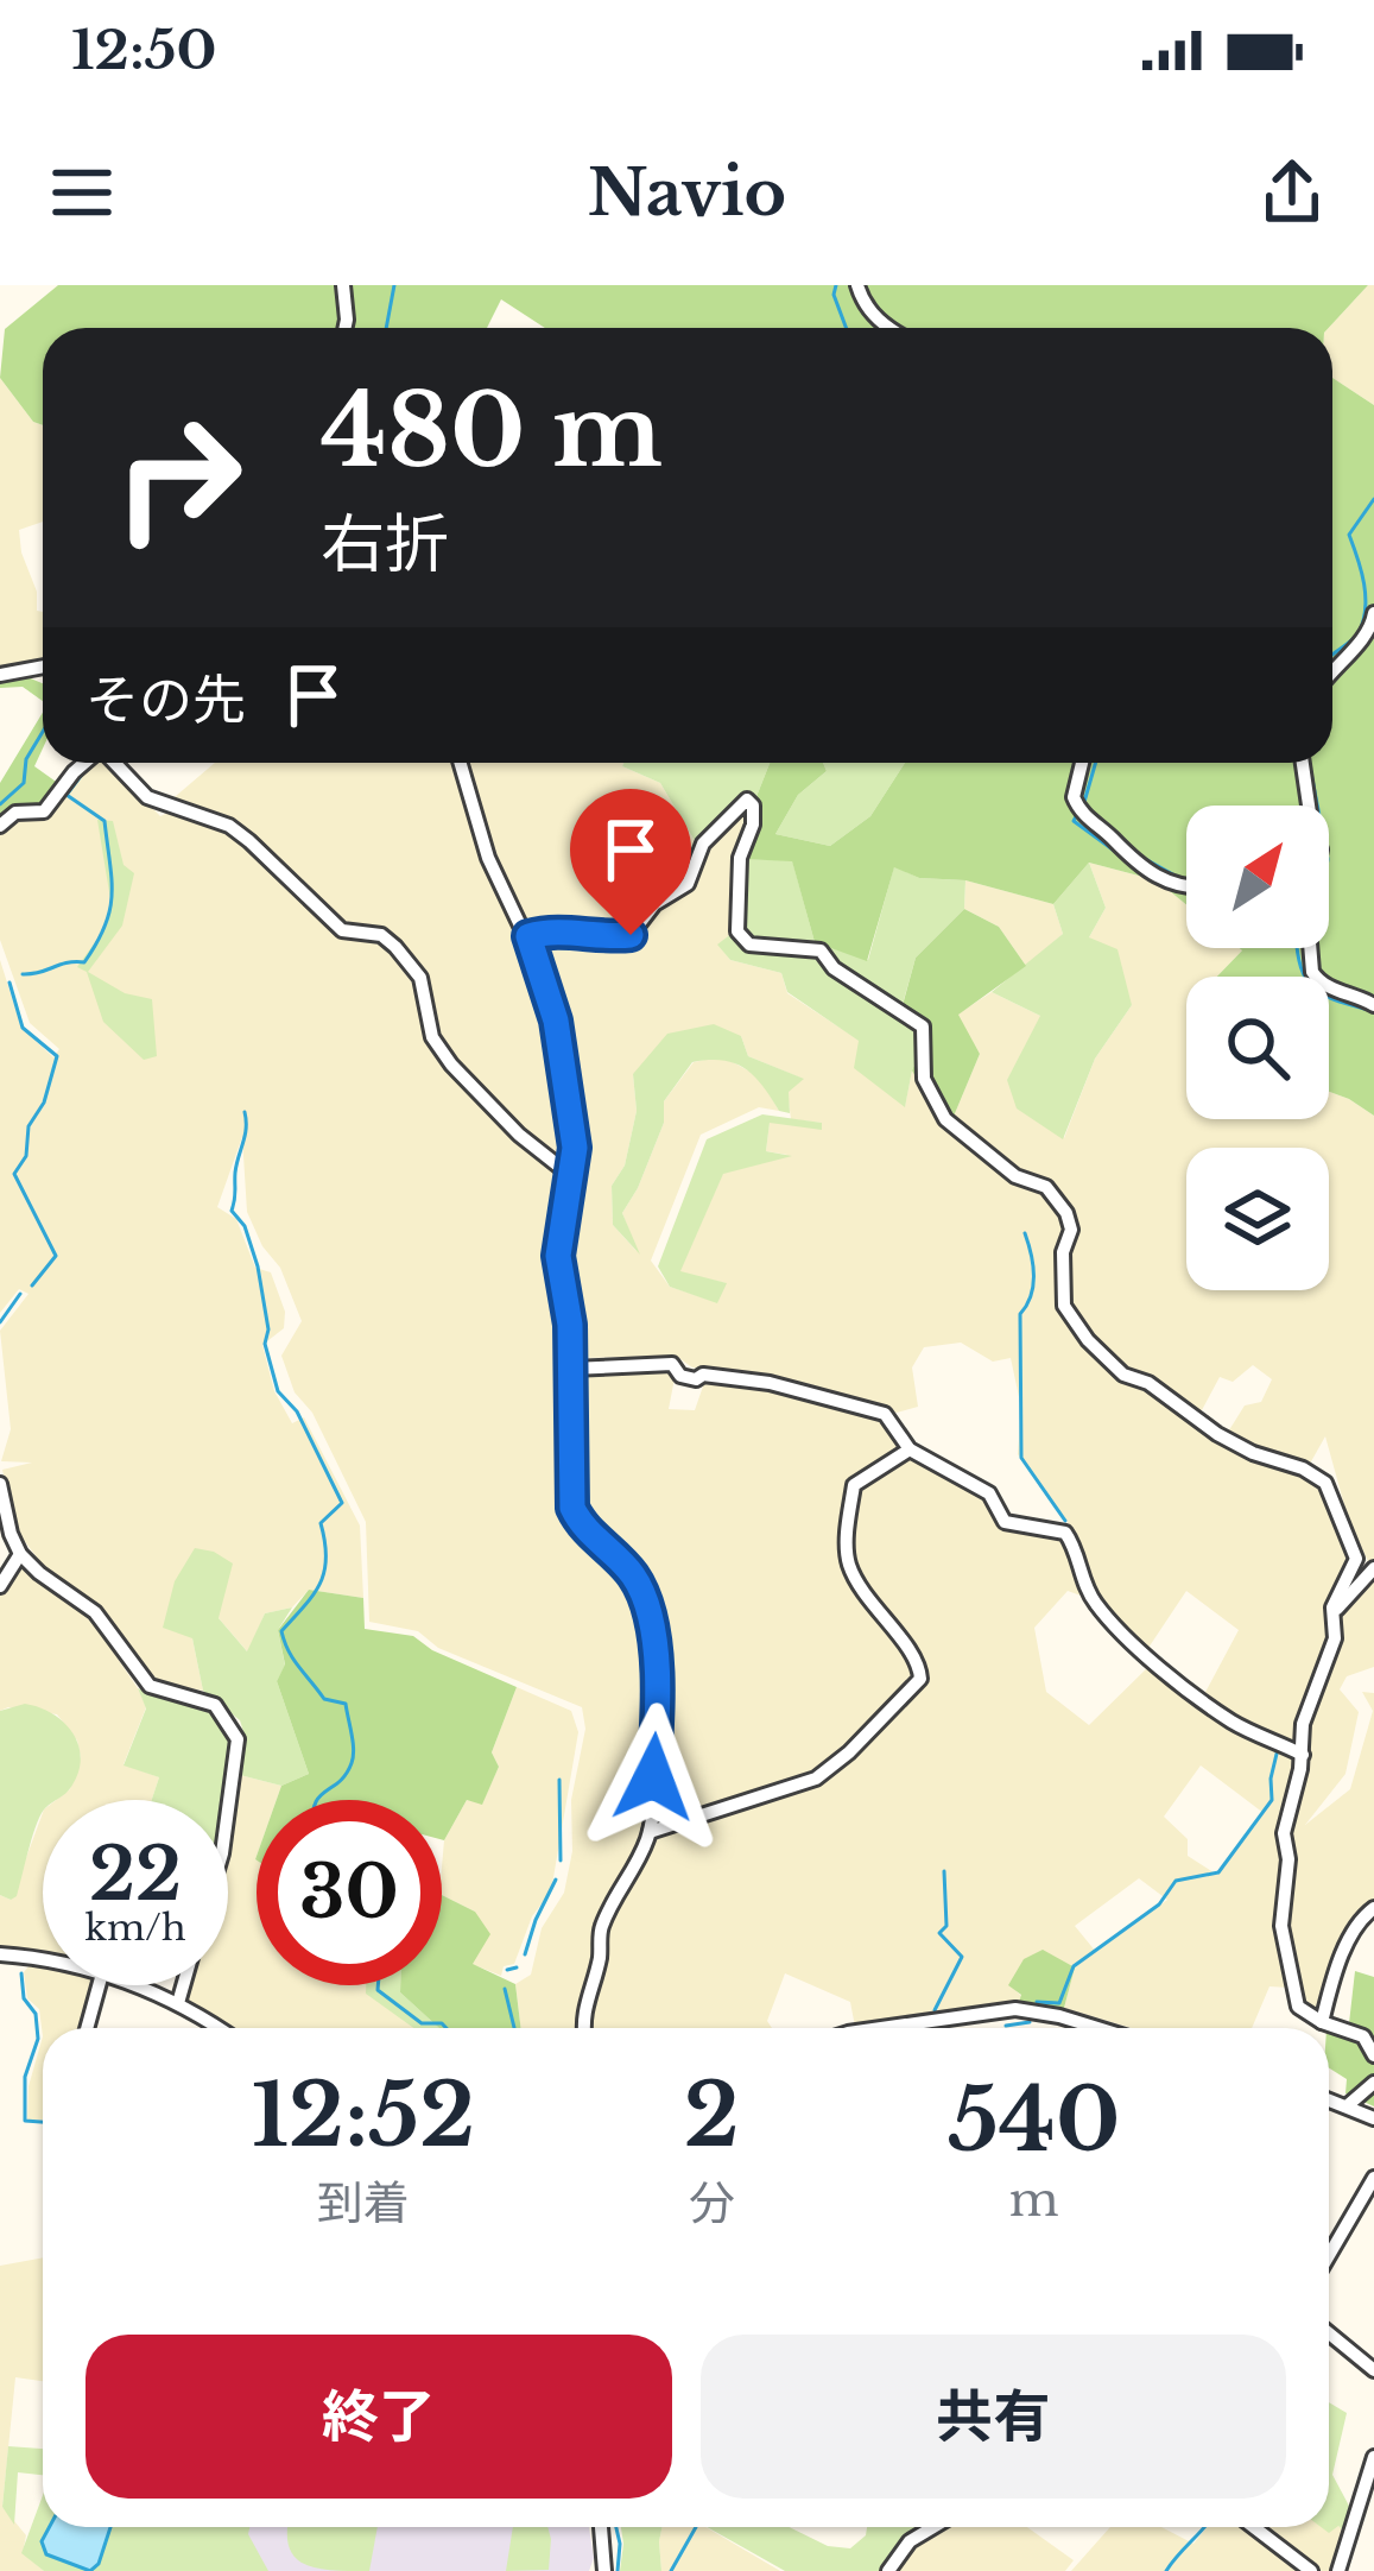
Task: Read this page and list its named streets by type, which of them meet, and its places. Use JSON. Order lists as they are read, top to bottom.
{
  "north": "top right",
  "page": {
    "status": "12:50",
    "header": "Navio",
    "turn": ["480 m", "右折"],
    "then": "その先",
    "speed": "22 km/h",
    "limit": "30",
    "eta": [
      "12:52",
      "到着",
      "2",
      "分",
      "540",
      "m"
    ],
    "buttons": ["終了", "共有"]
  }
}
